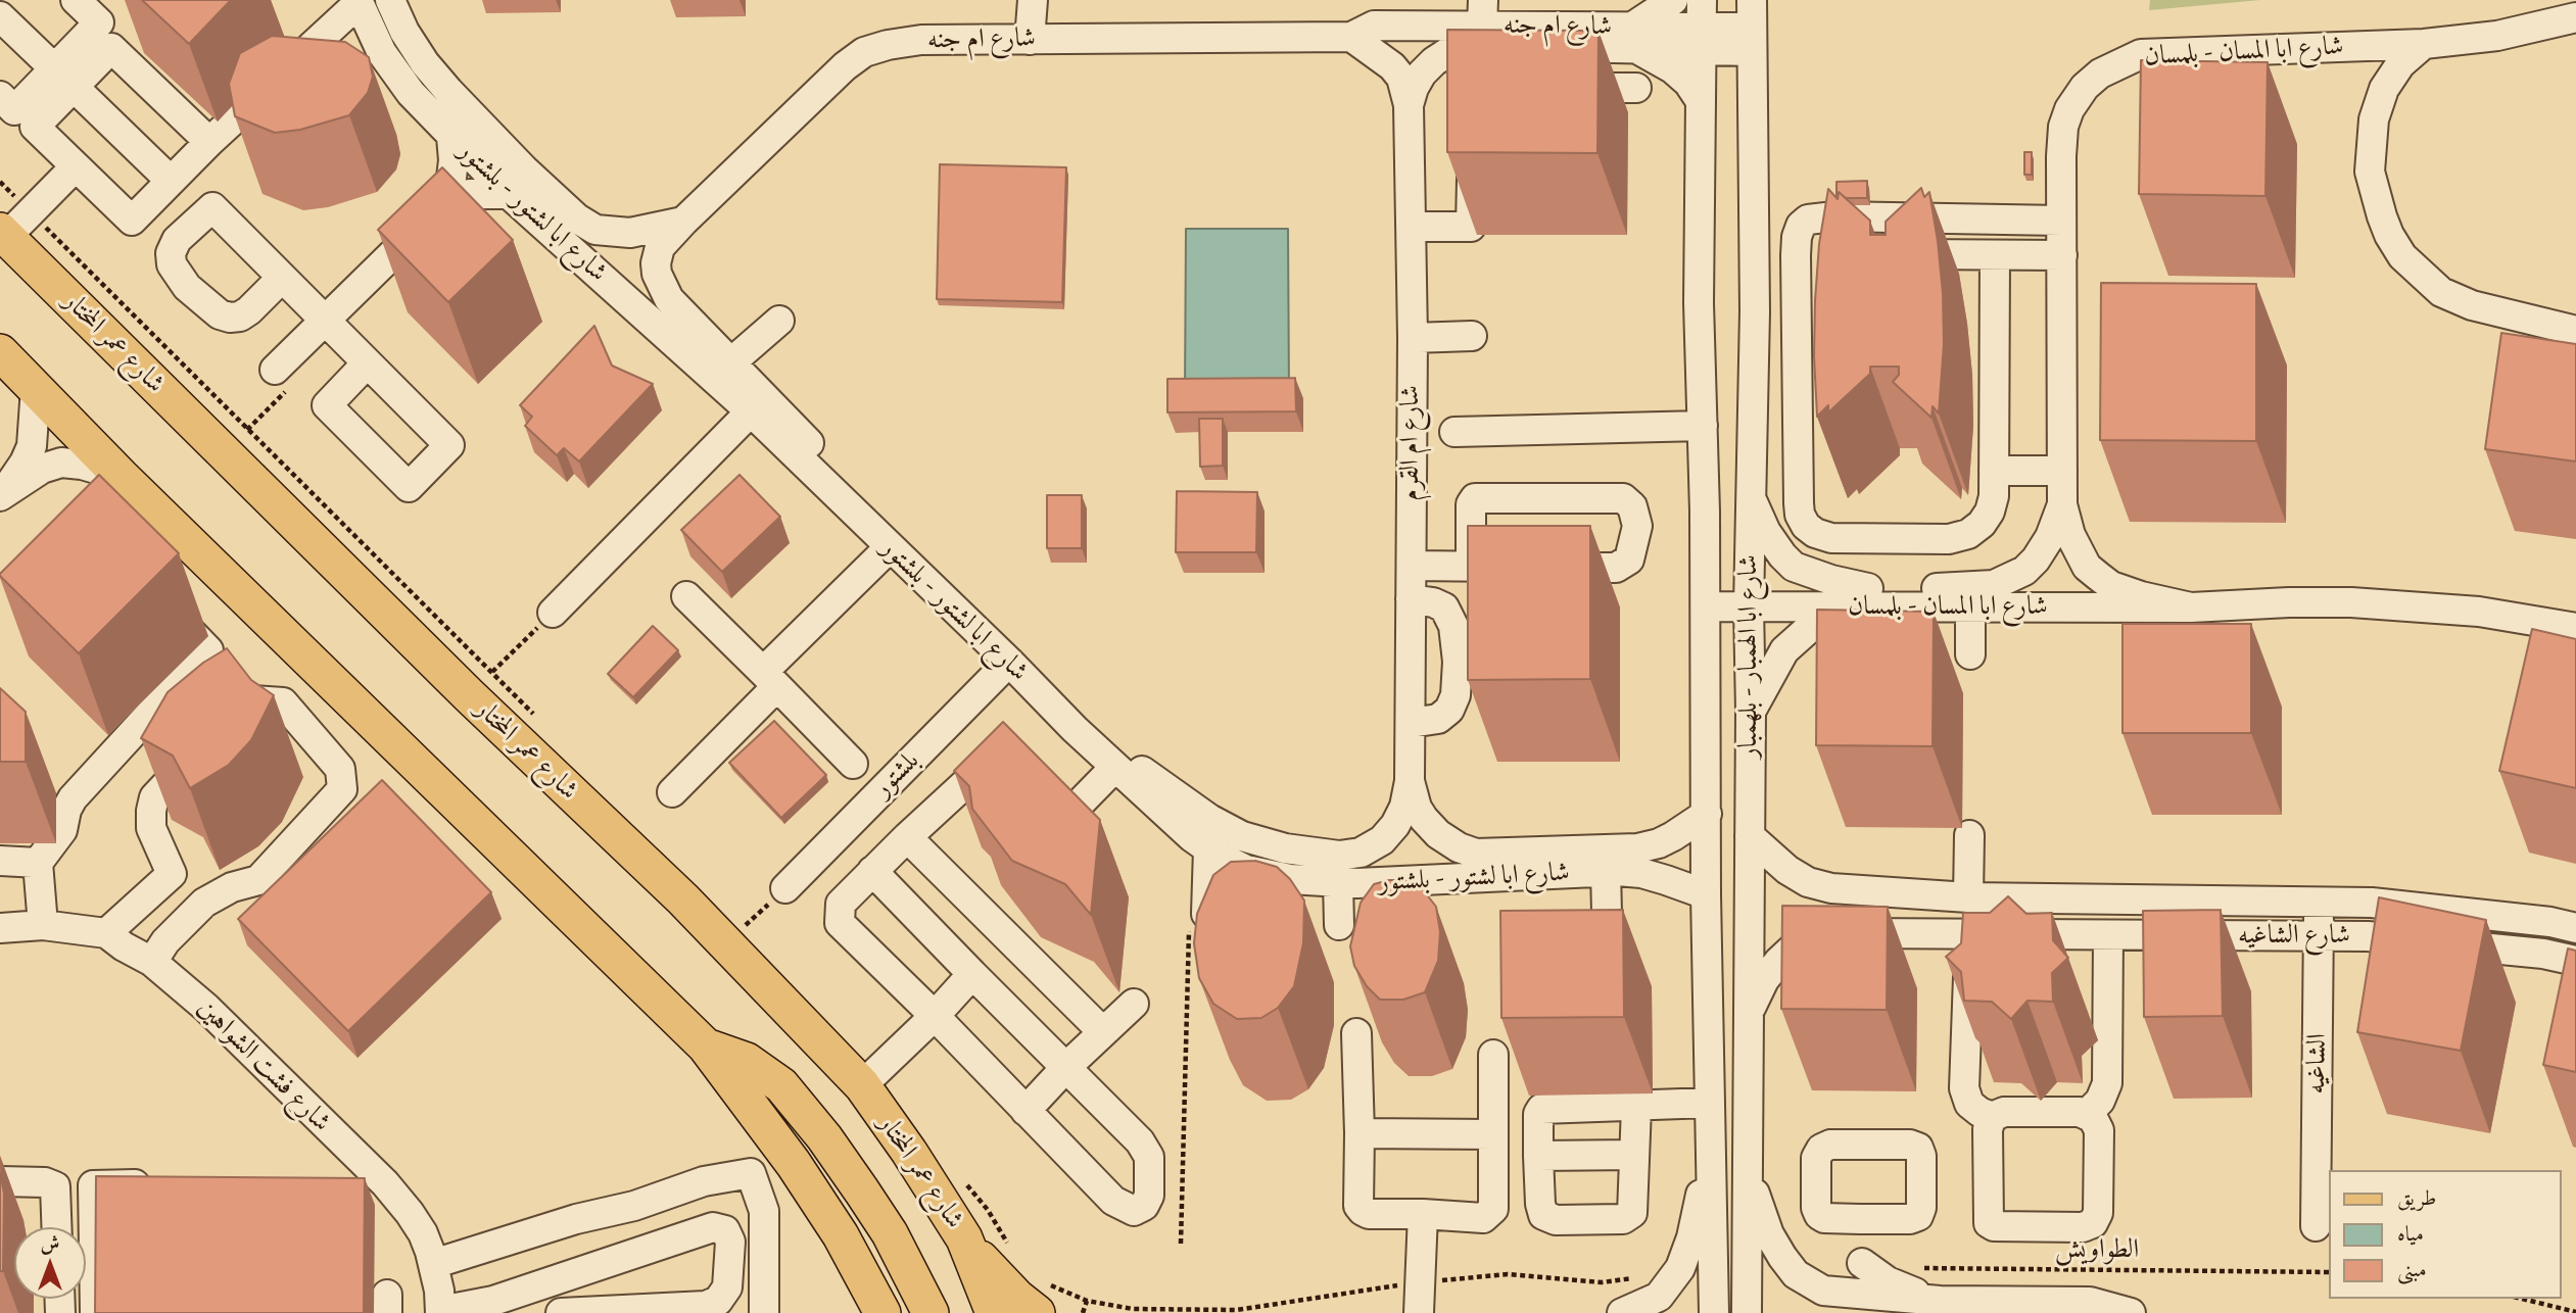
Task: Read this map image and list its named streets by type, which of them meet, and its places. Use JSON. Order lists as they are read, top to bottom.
{
  "streets": {
    "main road": ["شارع عمر المختار"],
    "street": [
      "شارع ام جنه",
      "شارع ابا المسان - بلمسان",
      "شارع ابا لشتور - بلشتور",
      "شارع ام القرم",
      "شارع ابا الهمبار - بلهمبار",
      "بلشتور",
      "شارع الشاغيه",
      "الشاغيه",
      "شارع فشت الشواهين"
    ],
    "path": ["الطواويش"]
  },
  "crossings": [
    ["شارع ام جنه", "شارع ابا لشتور - بلشتور"],
    ["شارع ام جنه", "شارع ام القرم"],
    ["شارع ابا المسان - بلمسان", "شارع ابا الهمبار - بلهمبار"],
    ["شارع ابا لشتور - بلشتور", "شارع ام القرم"],
    ["شارع ابا لشتور - بلشتور", "شارع ابا الهمبار - بلهمبار"],
    ["شارع ابا لشتور - بلشتور", "بلشتور"],
    ["شارع ام القرم", "شارع ابا الهمبار - بلهمبار"],
    ["شارع ابا الهمبار - بلهمبار", "شارع الشاغيه"],
    ["شارع الشاغيه", "الشاغيه"]
  ],
  "legend": ["طريق", "مياه", "مبنى"],
  "north": "top"
}
